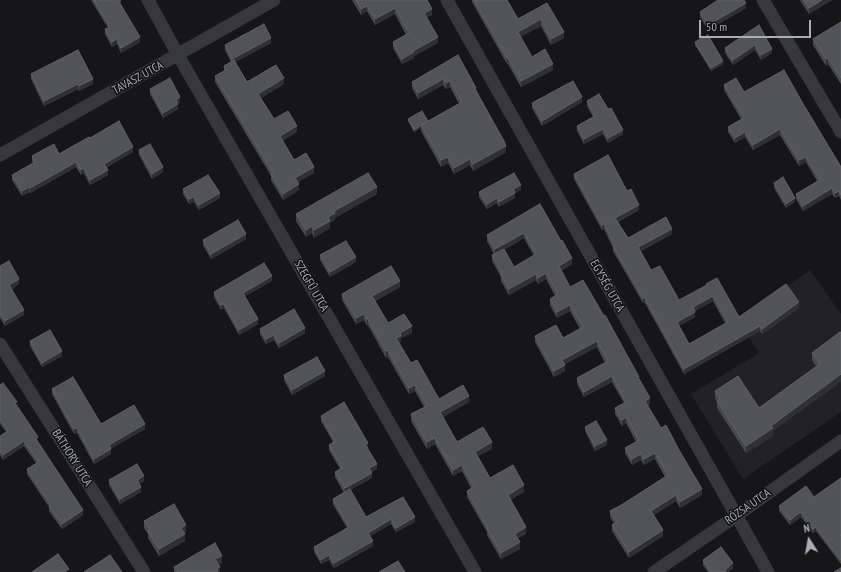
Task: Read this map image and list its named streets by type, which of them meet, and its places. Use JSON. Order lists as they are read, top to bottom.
{
  "streets": {
    "street": [
      "TAVASZ UTCA",
      "SZEGFŰ UTCA",
      "EGYSÉG UTCA",
      "BÁTHORY UTCA",
      "RÓZSA UTCA"
    ]
  },
  "crossings": [
    ["TAVASZ UTCA", "SZEGFŰ UTCA"],
    ["EGYSÉG UTCA", "RÓZSA UTCA"]
  ],
  "scale_bar": "50 m",
  "north": "top"
}
